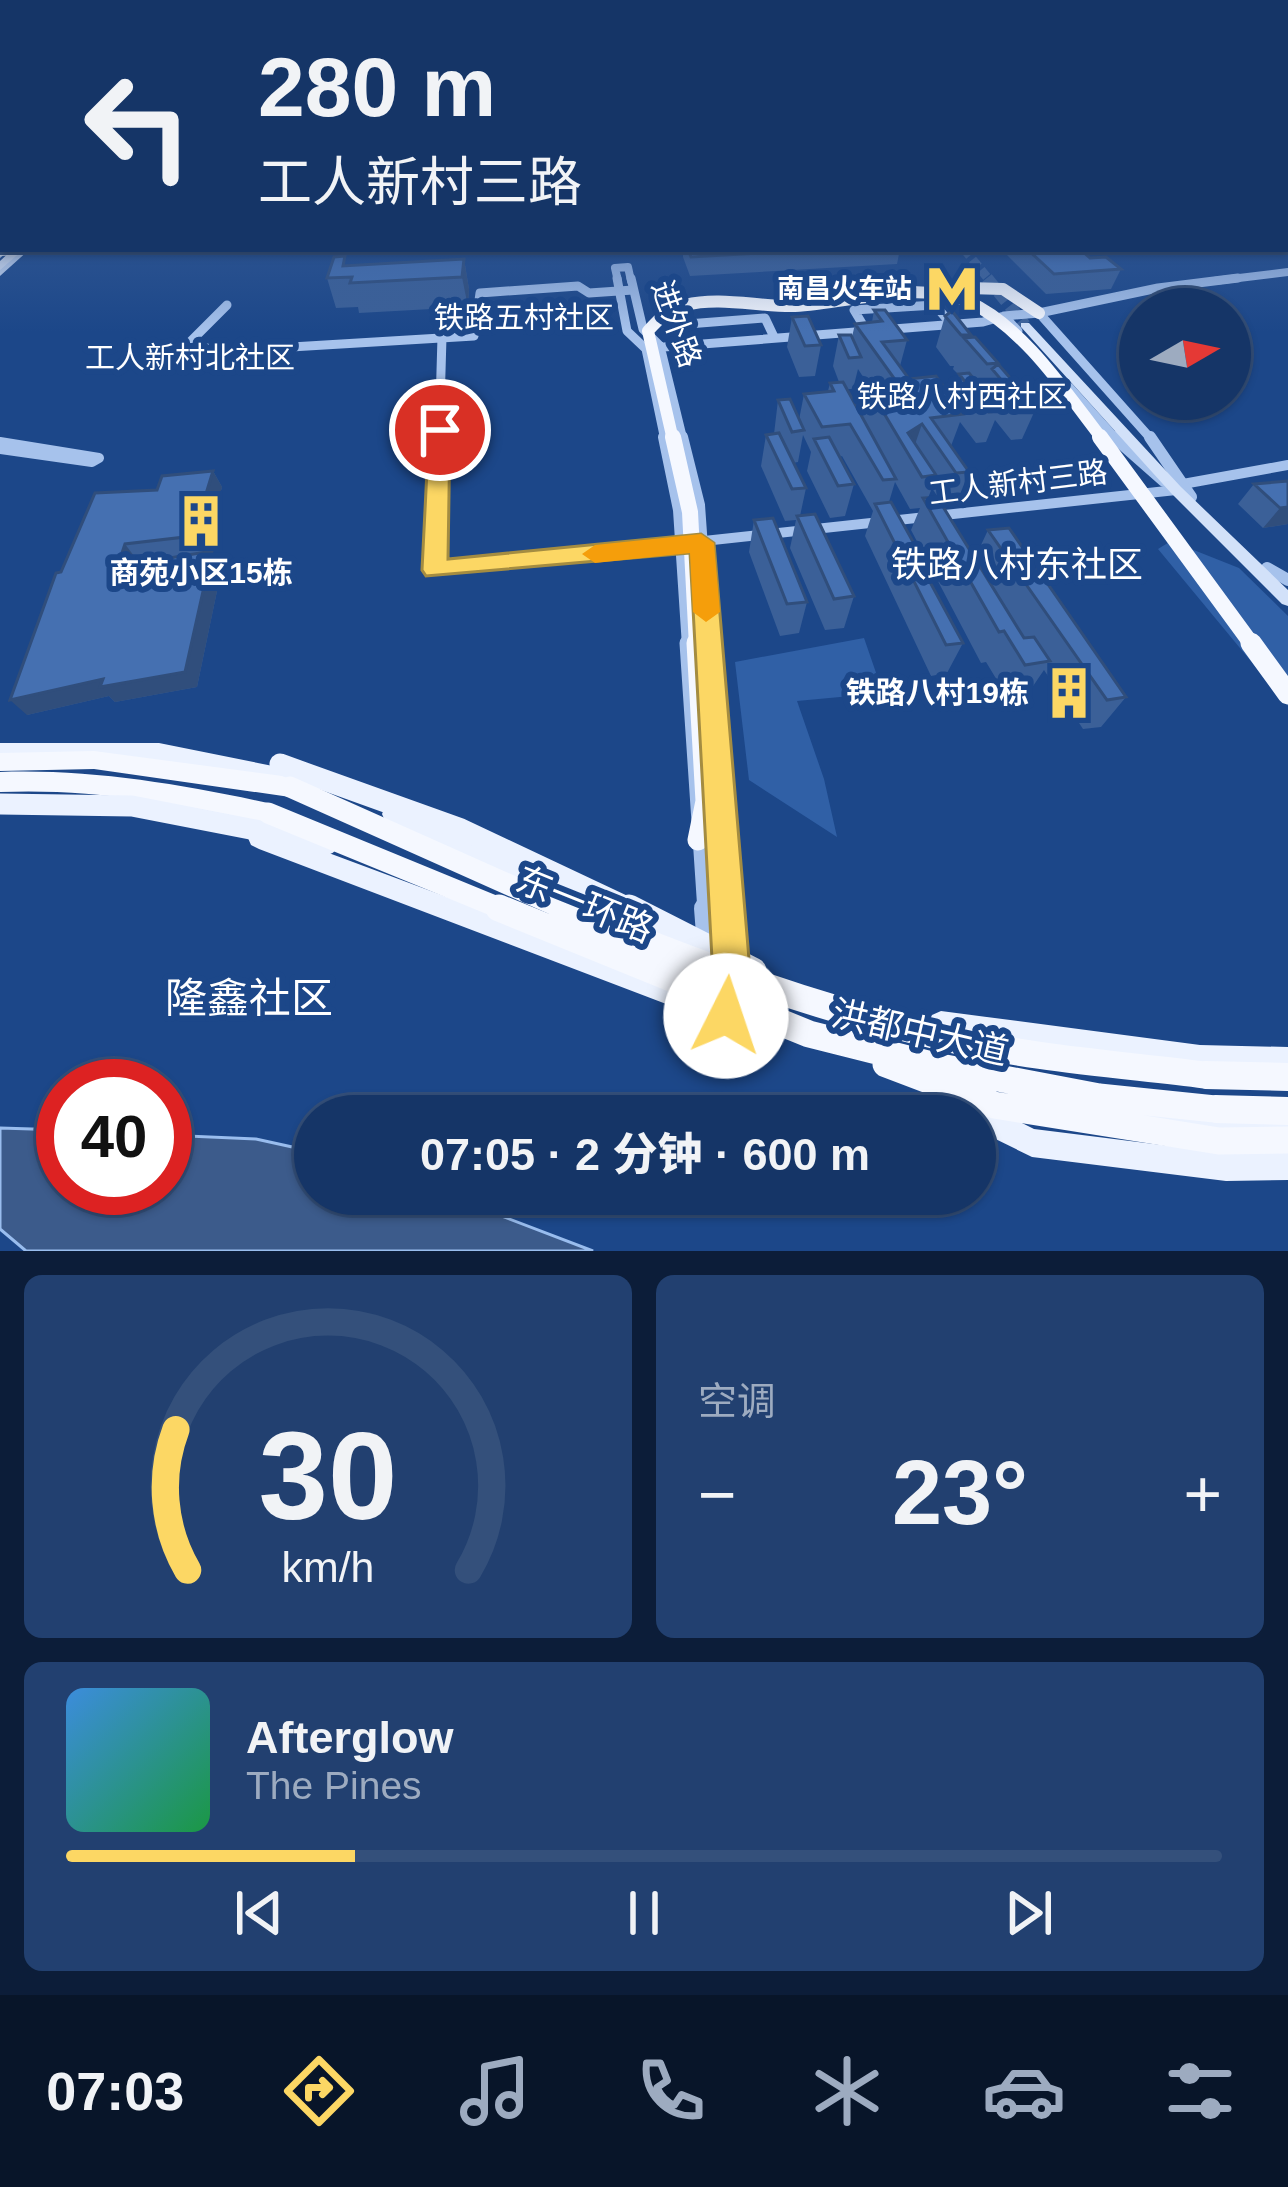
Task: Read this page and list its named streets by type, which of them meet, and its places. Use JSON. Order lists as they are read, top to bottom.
{
  "streets": {
    "highway": ["东一环路"],
    "main road": ["洪都中大道"],
    "street": ["进外路", "工人新村三路"]
  },
  "crossings": [
    ["进外路", "工人新村三路"],
    ["进外路", "洪都中大道"]
  ],
  "districts": [
    "铁路五村社区",
    "工人新村北社区",
    "铁路八村西社区",
    "铁路八村东社区",
    "隆鑫社区"
  ],
  "places": {
    "metro station": ["南昌火车站"],
    "building": ["商苑小区15栋", "铁路八村19栋"]
  },
  "north": "right",
  "page": {
    "turn": ["280 m", "工人新村三路"],
    "limit": "40",
    "trip": "07:05 · 2 分钟 · 600 m",
    "tile": "空调",
    "heat": ["−", "23°", "+"],
    "song": ["Afterglow", "The Pines"],
    "tabs": "07:03",
    "gauge": ["30", "km/h"]
  }
}
